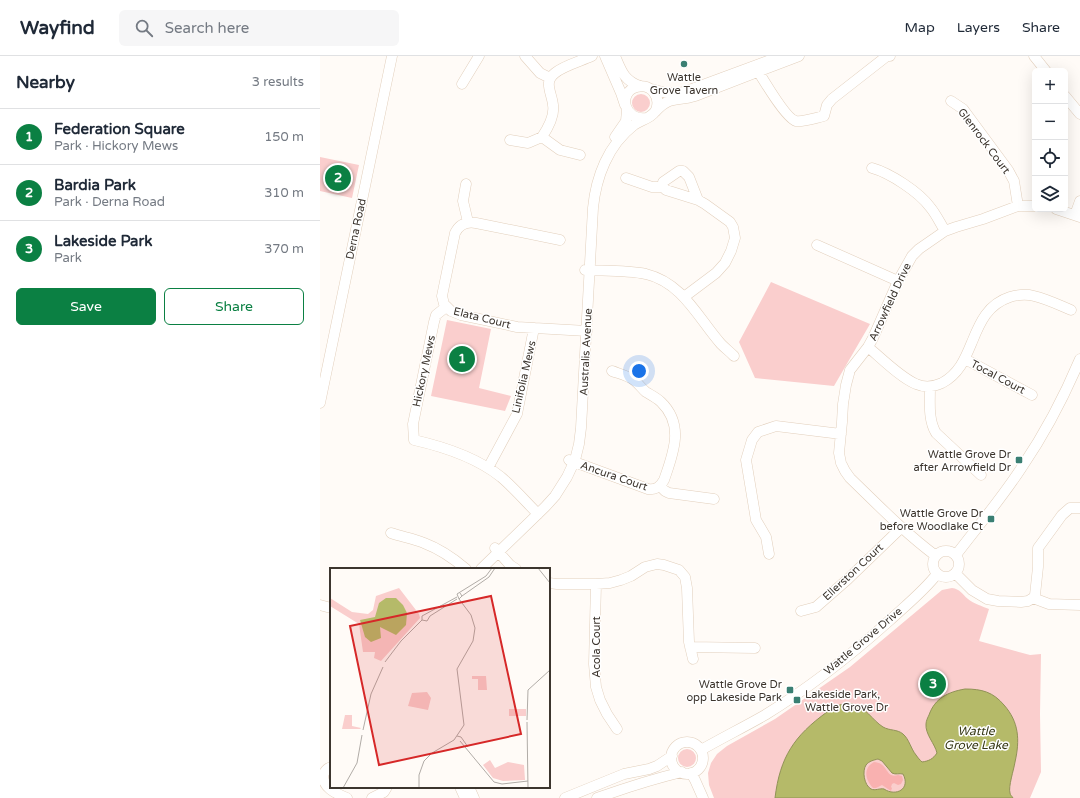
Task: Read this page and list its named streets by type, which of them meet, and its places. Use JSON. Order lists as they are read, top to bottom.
{
  "streets": {
    "street": [
      "Glenrock Court",
      "Derna Road",
      "Arrowfield Drive",
      "Elata Court",
      "Australis Avenue",
      "Hickory Mews",
      "Linifolia Mews",
      "Tocal Court",
      "Ancura Court",
      "Ellerston Court",
      "Wattle Grove Drive",
      "Acola Court"
    ]
  },
  "crossings": [
    ["Glenrock Court", "Arrowfield Drive"],
    ["Arrowfield Drive", "Ellerston Court"],
    ["Arrowfield Drive", "Wattle Grove Drive"],
    ["Elata Court", "Australis Avenue"],
    ["Elata Court", "Hickory Mews"],
    ["Elata Court", "Linifolia Mews"],
    ["Australis Avenue", "Ancura Court"],
    ["Hickory Mews", "Linifolia Mews"]
  ],
  "water": ["Wattle Grove Lake"],
  "places": {
    "other": ["Wattle Grove Tavern"],
    "transit": [
      "Wattle Grove Dr after Arrowfield Dr",
      "Wattle Grove Dr before Woodlake Ct",
      "Wattle Grove Dr opp Lakeside Park",
      "Lakeside Park, Wattle Grove Dr"
    ]
  },
  "page": {
    "header": "Wayfind",
    "search": "Search here",
    "nav": ["Map", "Layers", "Share"],
    "heading": ["Nearby", "3 results"],
    "map_buttons": ["+", "−"],
    "list": [
      {
        "mark": "1",
        "name": "Federation Square",
        "note": "Park · Hickory Mews",
        "value": "150 m"
      },
      {
        "mark": "2",
        "name": "Bardia Park",
        "note": "Park · Derna Road",
        "value": "310 m"
      },
      {
        "mark": "3",
        "name": "Lakeside Park",
        "note": "Park",
        "value": "370 m"
      }
    ],
    "pins": ["2", "1", "3"],
    "buttons": ["Save", "Share"]
  }
}
